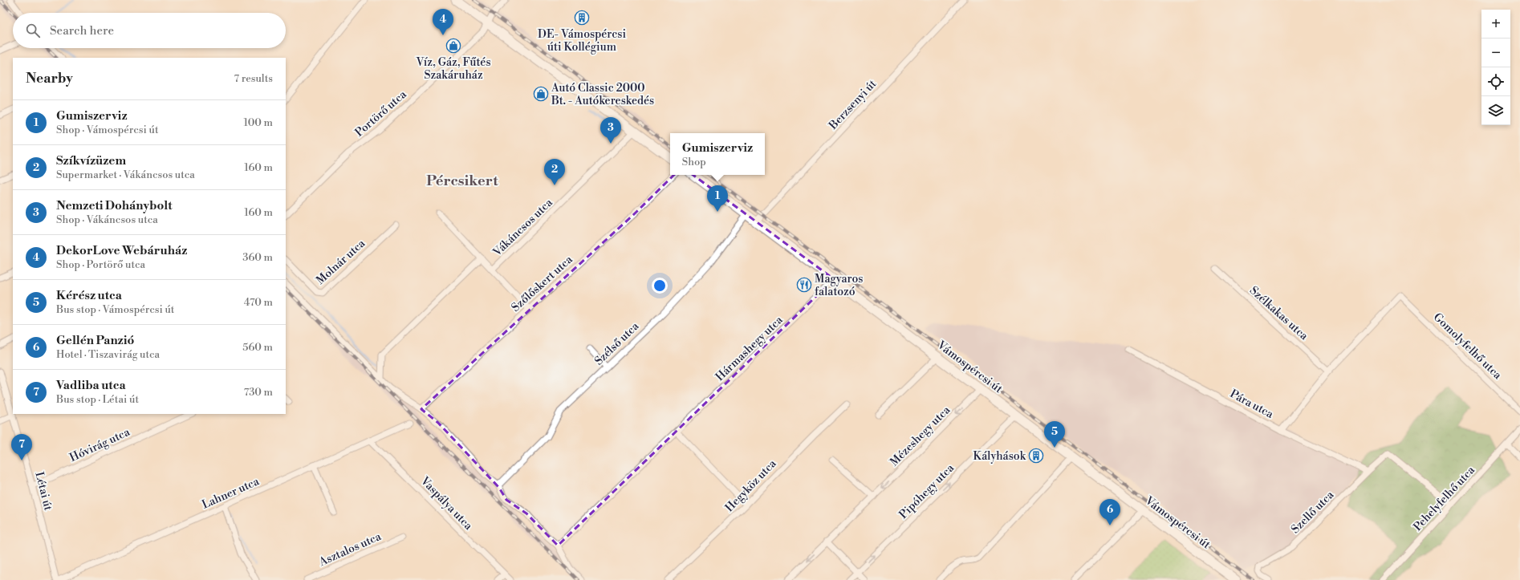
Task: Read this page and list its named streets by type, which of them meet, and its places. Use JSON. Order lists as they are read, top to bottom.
{
  "streets": {
    "main road": ["Vámospércsi út"],
    "street": [
      "Berzsenyi út",
      "Portörő utca",
      "Vákáncsos utca",
      "Molnár utca",
      "Szőlőskert utca",
      "Szélkakas utca",
      "Szélső utca",
      "Gomolyfelhő utca",
      "Hármashegy utca",
      "Pára utca",
      "Mézeshegy utca",
      "Hóvirág utca",
      "Hegyköz utca",
      "Létai út",
      "Pipóhegy utca",
      "Lahner utca",
      "Pehelyfelhő utca",
      "Vaspálya utca",
      "Szellő utca",
      "Asztalos utca"
    ]
  },
  "crossings": [
    ["Berzsenyi út", "Vámospércsi út"],
    ["Szélkakas utca", "Gomolyfelhő utca"],
    ["Szélső utca", "Vámospércsi út"],
    ["Hármashegy utca", "Vámospércsi út"],
    ["Vámospércsi út", "Mézeshegy utca"],
    ["Vámospércsi út", "Pipóhegy utca"],
    ["Pára utca", "Szellő utca"],
    ["Hóvirág utca", "Létai út"],
    ["Lahner utca", "Vaspálya utca"],
    ["Pehelyfelhő utca", "Szellő utca"]
  ],
  "one_way": ["Mézeshegy utca", "Pipóhegy utca"],
  "districts": ["Pércsikert"],
  "places": {
    "building": ["DE- Vámospércsi úti Kollégium", "Kályhások"],
    "shop": ["Víz, Gáz, Fűtés Szakáruház", "Autó Classic 2000 Bt. - Autókereskedés"],
    "restaurant": ["Magyaros falatozó"]
  },
  "page": {
    "pins": [
      "4",
      "3",
      "2",
      "1",
      "5",
      "7",
      "6"
    ],
    "map_buttons": ["+", "−"],
    "search": "Search here",
    "heading": ["Nearby", "7 results"],
    "list": [
      {
        "mark": "1",
        "name": "Gumiszerviz",
        "note": "Shop · Vámospércsi út",
        "value": "100 m"
      },
      {
        "mark": "2",
        "name": "Szíkvízüzem",
        "note": "Supermarket · Vákáncsos utca",
        "value": "160 m"
      },
      {
        "mark": "3",
        "name": "Nemzeti Dohánybolt",
        "note": "Shop · Vákáncsos utca",
        "value": "160 m"
      },
      {
        "mark": "4",
        "name": "DekorLove Webáruház",
        "note": "Shop · Portörő utca",
        "value": "360 m"
      },
      {
        "mark": "5",
        "name": "Kérész utca",
        "note": "Bus stop · Vámospércsi út",
        "value": "470 m"
      },
      {
        "mark": "6",
        "name": "Gellén Panzió",
        "note": "Hotel · Tiszavirág utca",
        "value": "560 m"
      },
      {
        "mark": "7",
        "name": "Vadliba utca",
        "note": "Bus stop · Létai út",
        "value": "730 m"
      }
    ],
    "popup": ["Gumiszerviz", "Shop"]
  }
}
